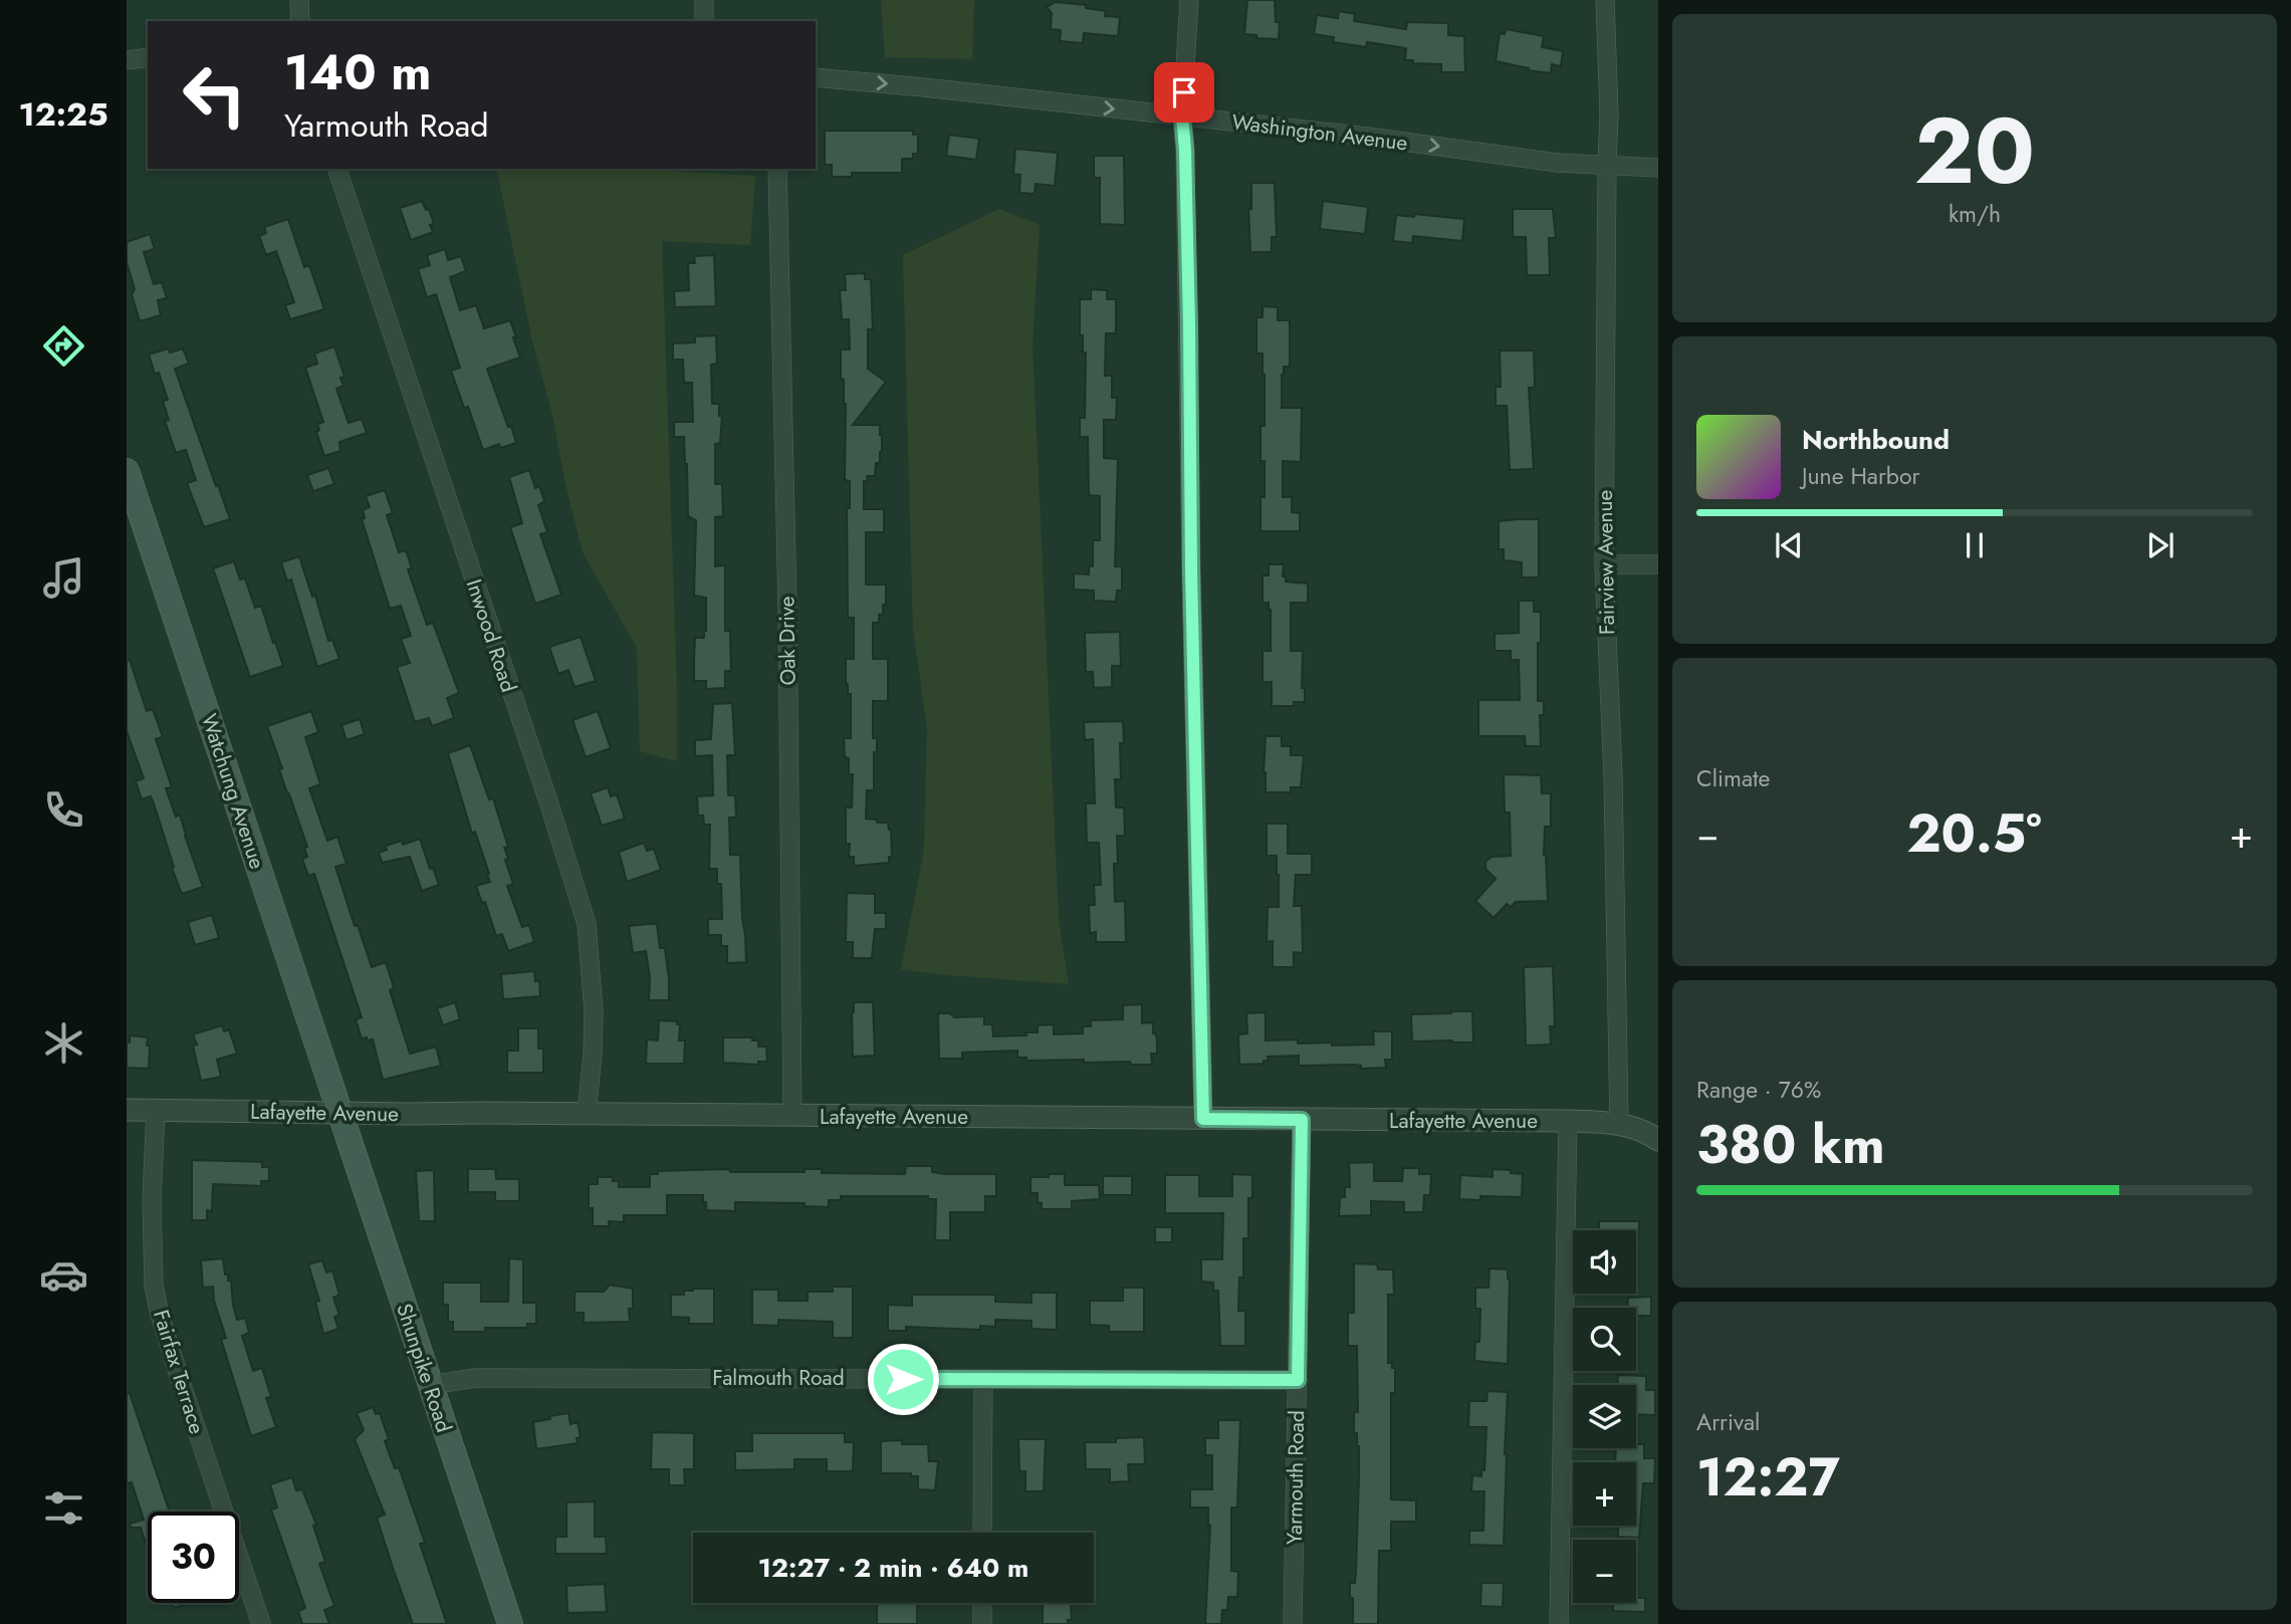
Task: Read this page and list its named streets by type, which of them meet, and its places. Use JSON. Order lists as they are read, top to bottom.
{
  "streets": {
    "main road": ["Watchung Avenue", "Shunpike Road"],
    "street": [
      "Washington Avenue",
      "Fairview Avenue",
      "Inwood Road",
      "Oak Drive",
      "Lafayette Avenue",
      "Fairfax Terrace",
      "Falmouth Road",
      "Yarmouth Road"
    ]
  },
  "crossings": [
    ["Washington Avenue", "Fairview Avenue"],
    ["Fairview Avenue", "Lafayette Avenue"],
    ["Inwood Road", "Lafayette Avenue"],
    ["Oak Drive", "Lafayette Avenue"],
    ["Watchung Avenue", "Lafayette Avenue"],
    ["Watchung Avenue", "Shunpike Road"],
    ["Lafayette Avenue", "Shunpike Road"],
    ["Lafayette Avenue", "Fairfax Terrace"],
    ["Lafayette Avenue", "Yarmouth Road"],
    ["Shunpike Road", "Falmouth Road"],
    ["Falmouth Road", "Yarmouth Road"]
  ],
  "one_way": ["Washington Avenue"],
  "page": {
    "tabs": "12:25",
    "tile": [
      ["20", "km/h"],
      "Climate",
      ["Range · 76%", "380 km"],
      ["Arrival", "12:27"]
    ],
    "turn": ["140 m", "Yarmouth Road"],
    "song": ["Northbound", "June Harbor"],
    "heat": ["−", "20.5°", "+"],
    "map_buttons": ["+", "−"],
    "limit": "30",
    "trip": "12:27 · 2 min · 640 m"
  }
}
